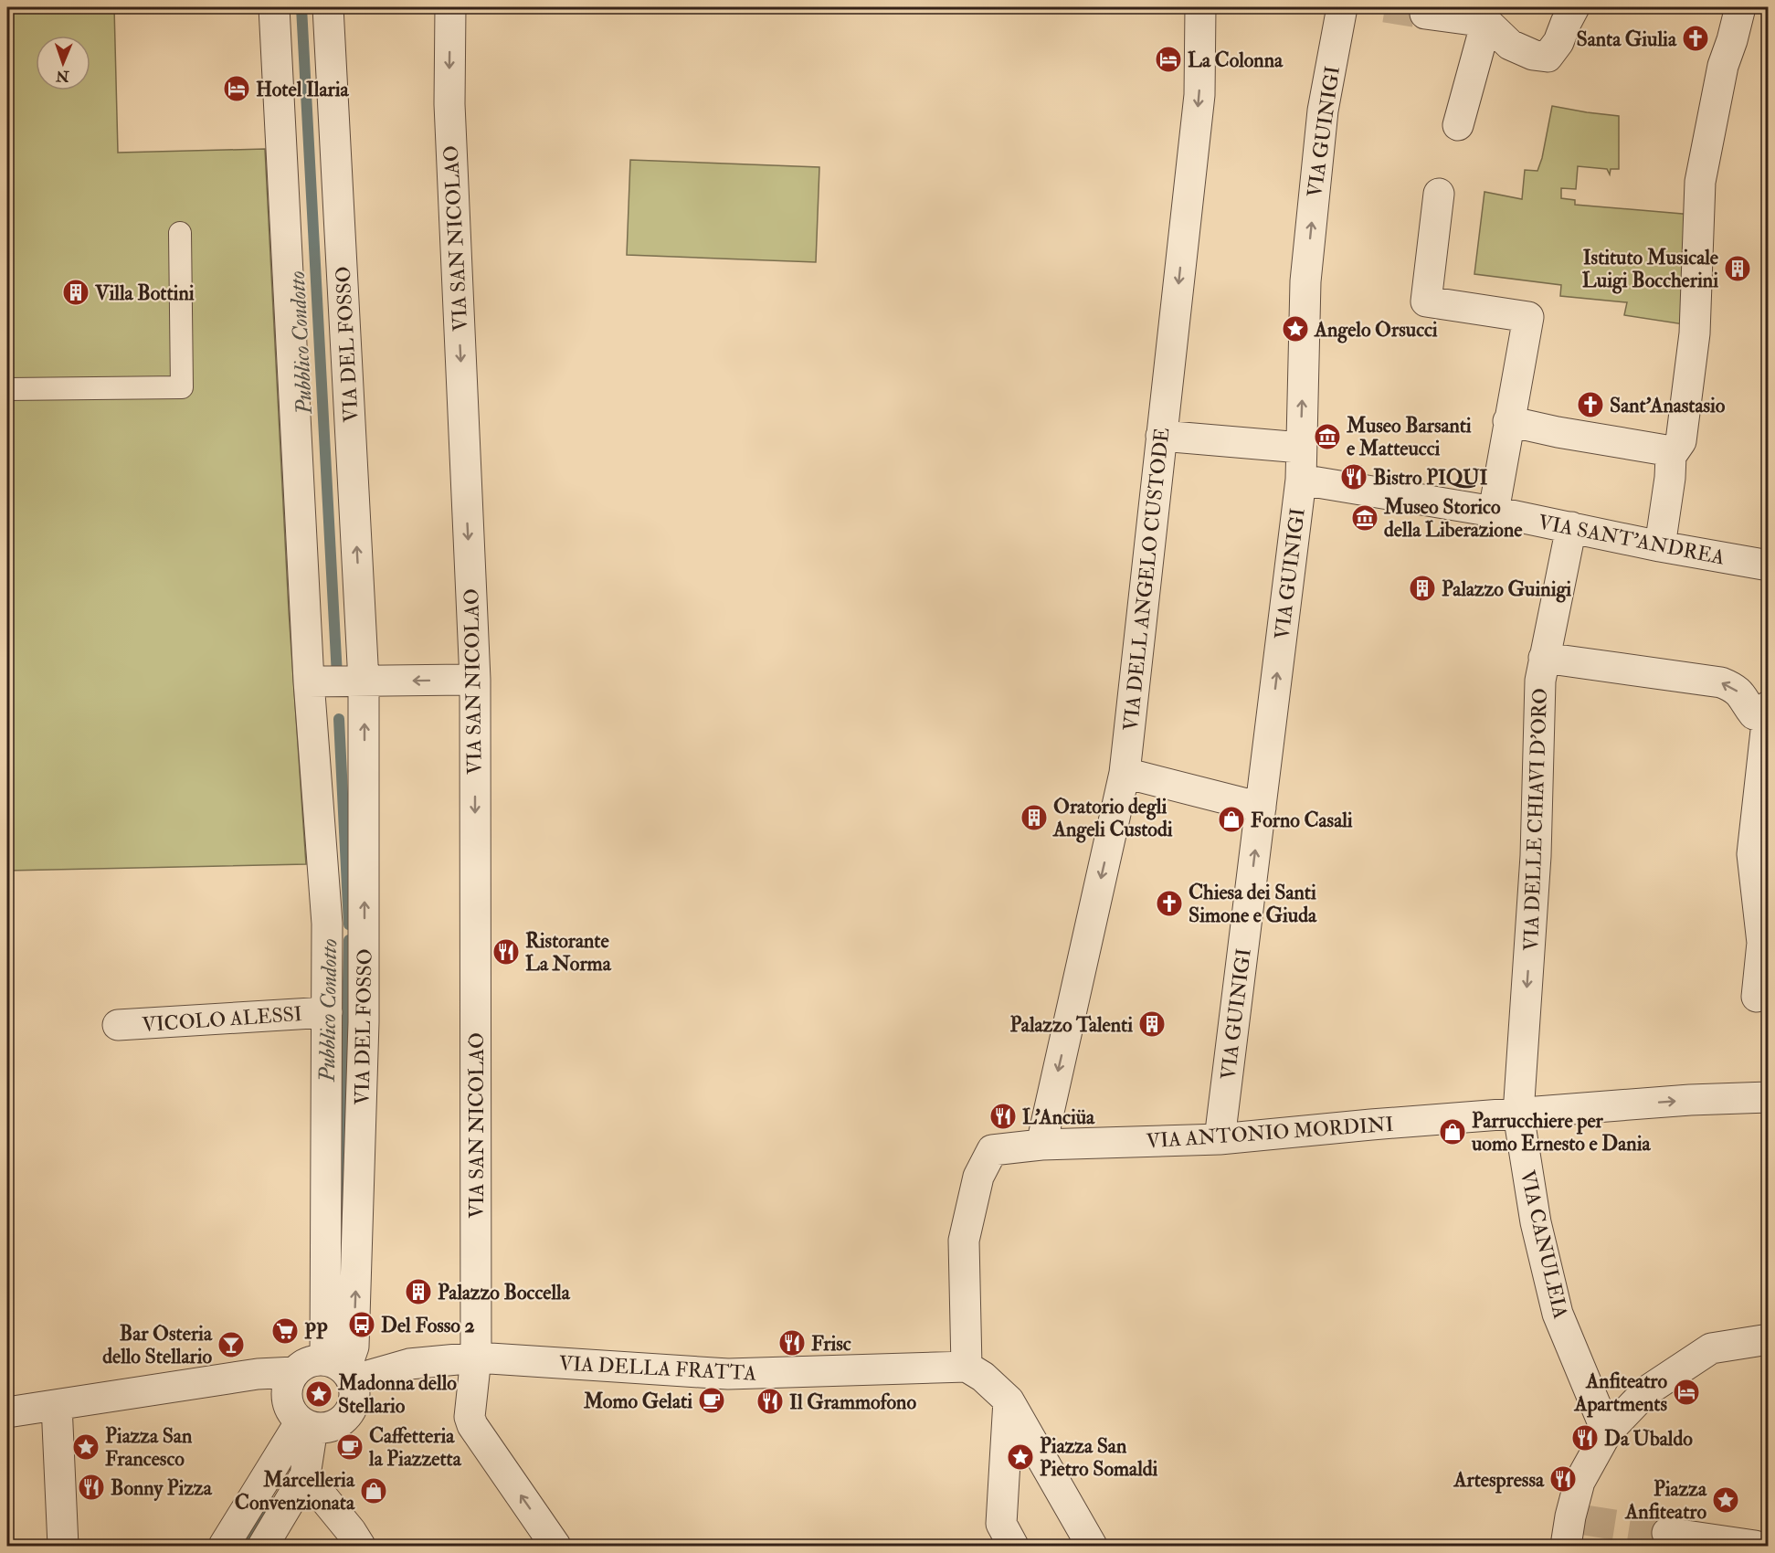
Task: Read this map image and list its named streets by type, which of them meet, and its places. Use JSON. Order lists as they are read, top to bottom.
{
  "streets": {
    "street": [
      "VIA GUINIGI",
      "VIA SAN NICOLAO",
      "VIA DEL FOSSO",
      "VIA SANT'ANDREA",
      "VIA DELL ANGELO CUSTODE",
      "VIA DELLE CHIAVI D'ORO",
      "VICOLO ALESSI",
      "VIA ANTONIO MORDINI",
      "VIA CANULEIA",
      "VIA DELLA FRATTA"
    ]
  },
  "crossings": [
    ["VIA GUINIGI", "VIA SANT'ANDREA"],
    ["VIA GUINIGI", "VIA ANTONIO MORDINI"],
    ["VIA SAN NICOLAO", "VIA DEL FOSSO"],
    ["VIA SAN NICOLAO", "VIA DELLA FRATTA"],
    ["VIA DEL FOSSO", "VICOLO ALESSI"],
    ["VIA DEL FOSSO", "VIA DELLA FRATTA"],
    ["VIA SANT'ANDREA", "VIA DELLE CHIAVI D'ORO"],
    ["VIA DELL ANGELO CUSTODE", "VIA ANTONIO MORDINI"],
    ["VIA DELLE CHIAVI D'ORO", "VIA ANTONIO MORDINI"],
    ["VIA DELLE CHIAVI D'ORO", "VIA CANULEIA"],
    ["VIA ANTONIO MORDINI", "VIA CANULEIA"],
    ["VIA ANTONIO MORDINI", "VIA DELLA FRATTA"]
  ],
  "one_way": ["VIA GUINIGI", "VIA DELL ANGELO CUSTODE"],
  "water": ["Pubblico Condotto"],
  "places": {
    "church": ["Santa Giulia", "Sant'Anastasio", "Chiesa dei Santi Simone e Giuda"],
    "hotel": ["La Colonna", "Hotel Ilaria", "Anfiteatro Apartments"],
    "building": [
      "Istituto Musicale Luigi Boccherini",
      "Villa Bottini",
      "Palazzo Guinigi",
      "Oratorio degli Angeli Custodi",
      "Palazzo Talenti",
      "Palazzo Boccella"
    ],
    "place": [
      "Angelo Orsucci",
      "Madonna dello Stellario",
      "Piazza San Francesco",
      "Piazza San Pietro Somaldi",
      "Piazza Anfiteatro"
    ],
    "museum": ["Museo Barsanti e Matteucci", "Museo Storico della Liberazione"],
    "restaurant": [
      "Bistro PIQUI",
      "Ristorante La Norma",
      "L'Anciüa",
      "Frisc",
      "Il Grammofono",
      "Da Ubaldo",
      "Artespressa",
      "Bonny Pizza"
    ],
    "shop": ["Forno Casali", "Parrucchiere per uomo Ernesto e Dania", "Marcelleria Convenzionata"],
    "bus stop": ["Del Fosso 2"],
    "supermarket": ["PP"],
    "bar": ["Bar Osteria dello Stellario"],
    "cafe": ["Momo Gelati", "Caffetteria la Piazzetta"]
  },
  "north": "bottom"
}
